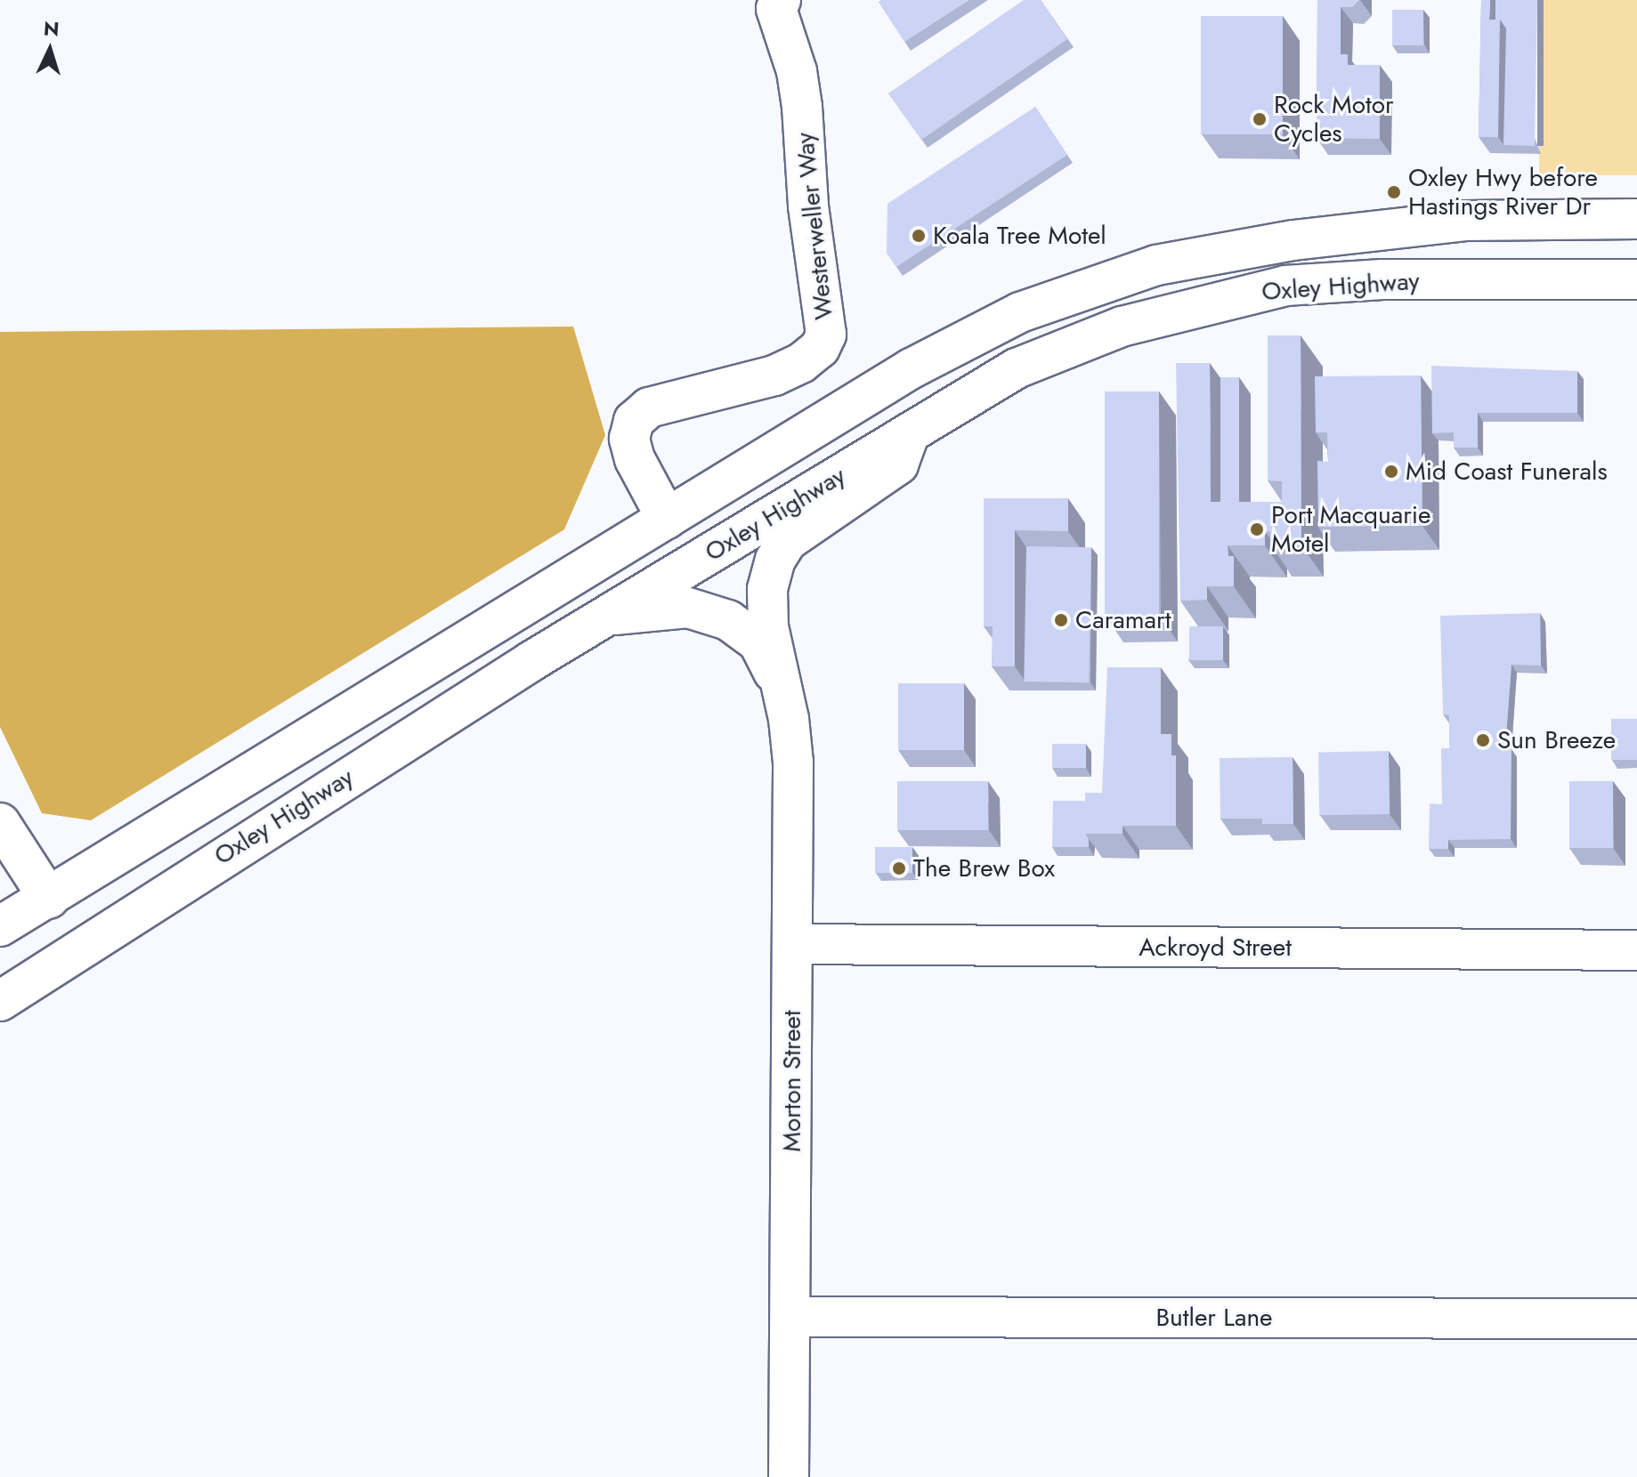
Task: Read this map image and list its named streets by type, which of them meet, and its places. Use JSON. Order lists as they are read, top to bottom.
{
  "streets": {
    "main road": [
      "Westerweller Way",
      "Oxley Highway",
      "Ackroyd Street",
      "Morton Street",
      "Butler Lane"
    ]
  },
  "crossings": [
    ["Westerweller Way", "Oxley Highway"],
    ["Oxley Highway", "Morton Street"],
    ["Ackroyd Street", "Morton Street"],
    ["Morton Street", "Butler Lane"]
  ],
  "places": [
    "Rock Motor Cycles",
    "Oxley Hwy before Hastings River Dr",
    "Koala Tree Motel",
    "Mid Coast Funerals",
    "Port Macquarie Motel",
    "Caramart",
    "Sun Breeze",
    "The Brew Box"
  ],
  "north": "top"
}
